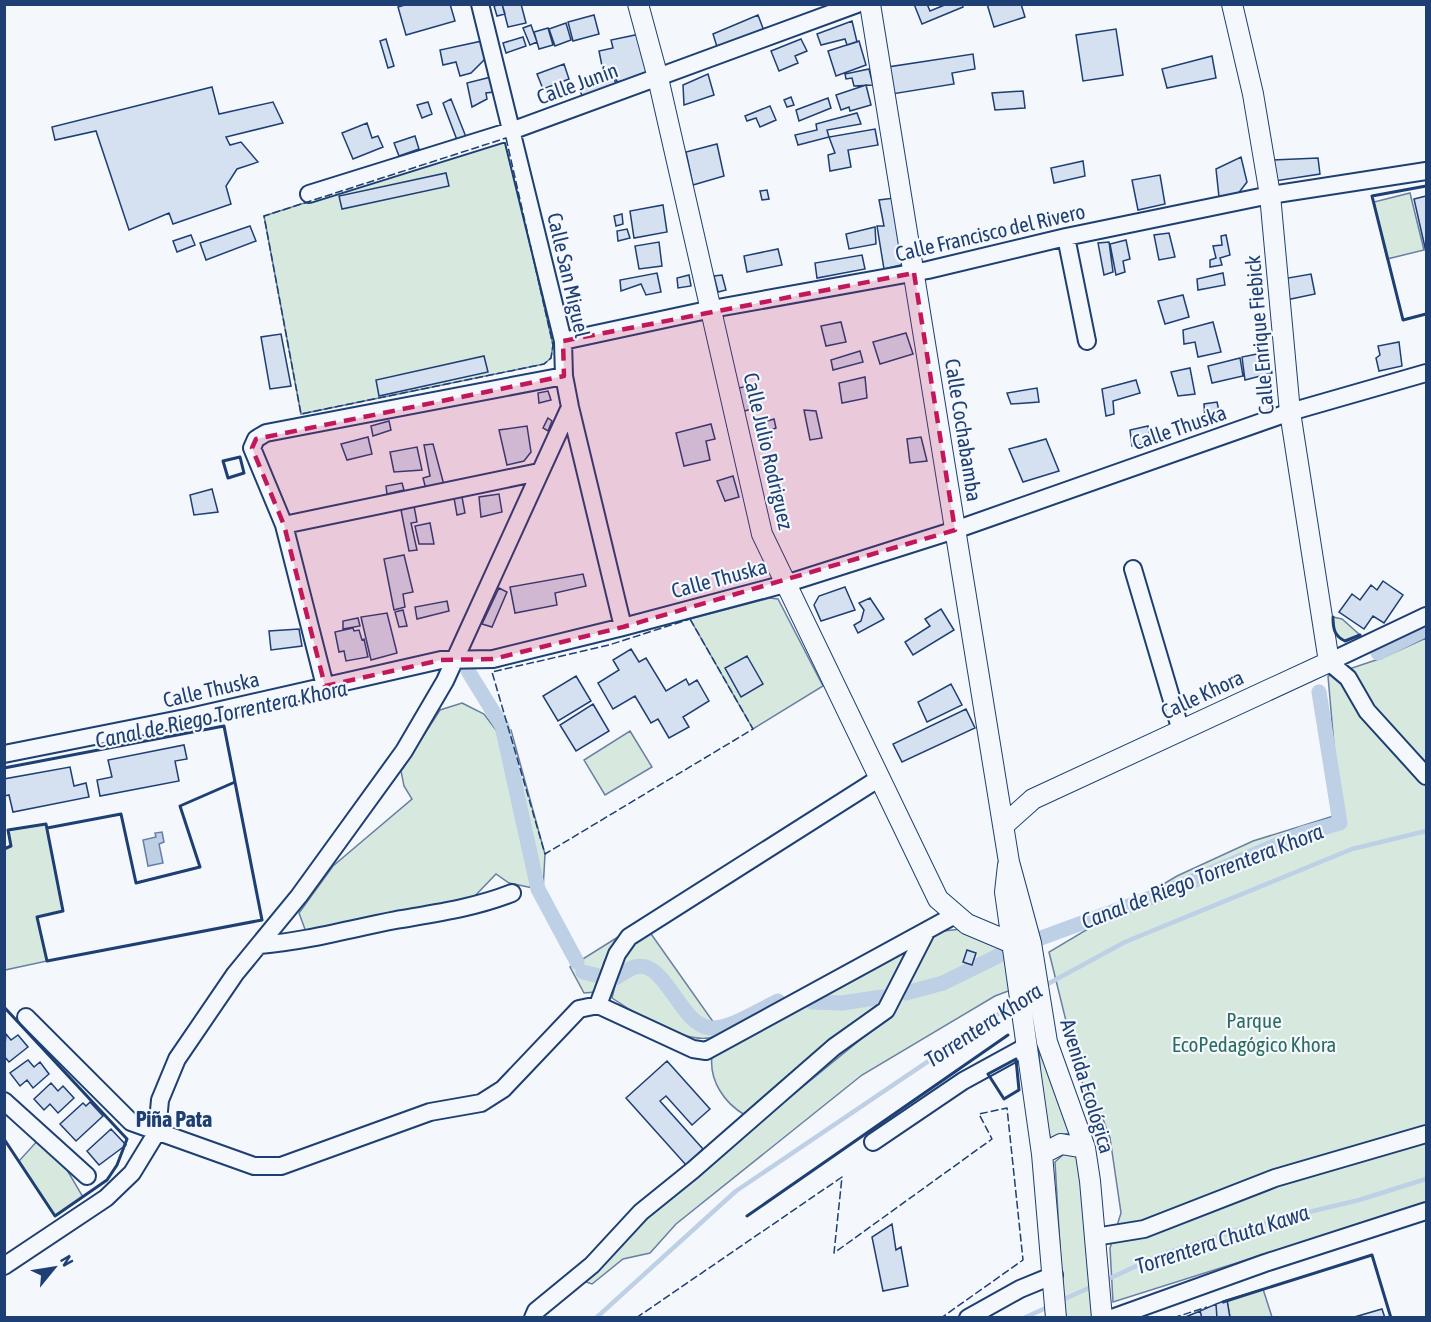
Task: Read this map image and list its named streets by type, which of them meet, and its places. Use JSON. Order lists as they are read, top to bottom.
{
  "streets": {
    "main road": [
      "Calle Enrique Fiebick",
      "Calle Cochabamba",
      "Calle Julio Rodriguez",
      "Calle Khora",
      "Avenida Ecológica"
    ],
    "street": [
      "Calle Junín",
      "Calle Francisco del Rivero",
      "Calle San Miguel",
      "Calle Thuska"
    ]
  },
  "crossings": [
    ["Calle Junín", "Calle San Miguel"],
    ["Calle Junín", "Calle Julio Rodriguez"],
    ["Calle Francisco del Rivero", "Calle San Miguel"],
    ["Calle Francisco del Rivero", "Calle Enrique Fiebick"],
    ["Calle Francisco del Rivero", "Calle Cochabamba"],
    ["Calle Francisco del Rivero", "Calle Julio Rodriguez"],
    ["Calle San Miguel", "Calle Thuska"],
    ["Calle Enrique Fiebick", "Calle Thuska"],
    ["Calle Enrique Fiebick", "Calle Khora"],
    ["Calle Thuska", "Calle Cochabamba"],
    ["Calle Thuska", "Calle Julio Rodriguez"],
    ["Calle Cochabamba", "Calle Khora"],
    ["Calle Cochabamba", "Avenida Ecológica"],
    ["Calle Julio Rodriguez", "Avenida Ecológica"]
  ],
  "districts": ["Piña Pata"],
  "water": ["Canal de Riego Torrentera Khora", "Torrentera Khora", "Torrentera Chuta Kawa"],
  "parks": ["Parque EcoPedagógico Khora"],
  "north": "top right"
}
